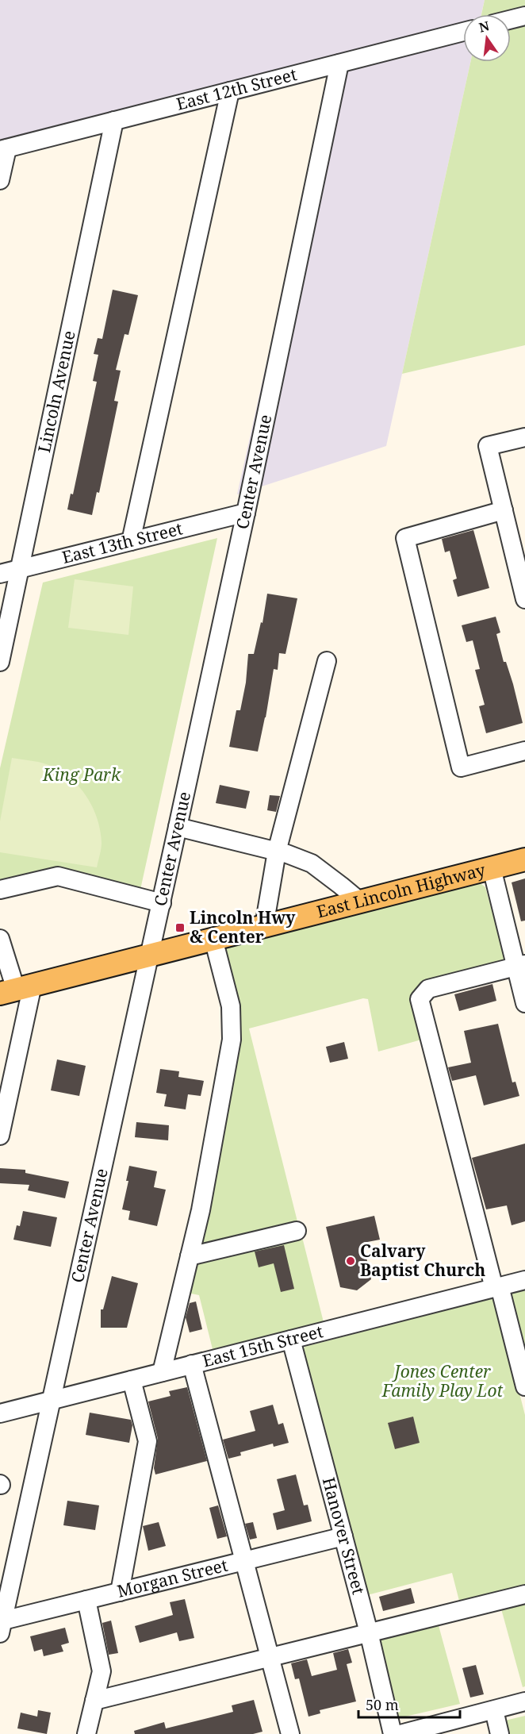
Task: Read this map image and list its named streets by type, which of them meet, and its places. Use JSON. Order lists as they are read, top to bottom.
{
  "streets": {
    "main road": ["East Lincoln Highway"],
    "street": [
      "East 12th Street",
      "Lincoln Avenue",
      "Center Avenue",
      "East 13th Street",
      "East 15th Street",
      "Hanover Street",
      "Morgan Street"
    ]
  },
  "crossings": [
    ["East 12th Street", "Lincoln Avenue"],
    ["East 12th Street", "Center Avenue"],
    ["Lincoln Avenue", "East 13th Street"],
    ["Center Avenue", "East 13th Street"],
    ["Center Avenue", "East Lincoln Highway"],
    ["Center Avenue", "East 15th Street"],
    ["Center Avenue", "Morgan Street"],
    ["East 15th Street", "Hanover Street"],
    ["Hanover Street", "Morgan Street"]
  ],
  "parks": ["King Park", "Jones Center Family Play Lot"],
  "places": {
    "transit": ["Lincoln Hwy & Center"],
    "other": ["Calvary Baptist Church"]
  },
  "scale_bar": "50 m",
  "north": "top"
}
